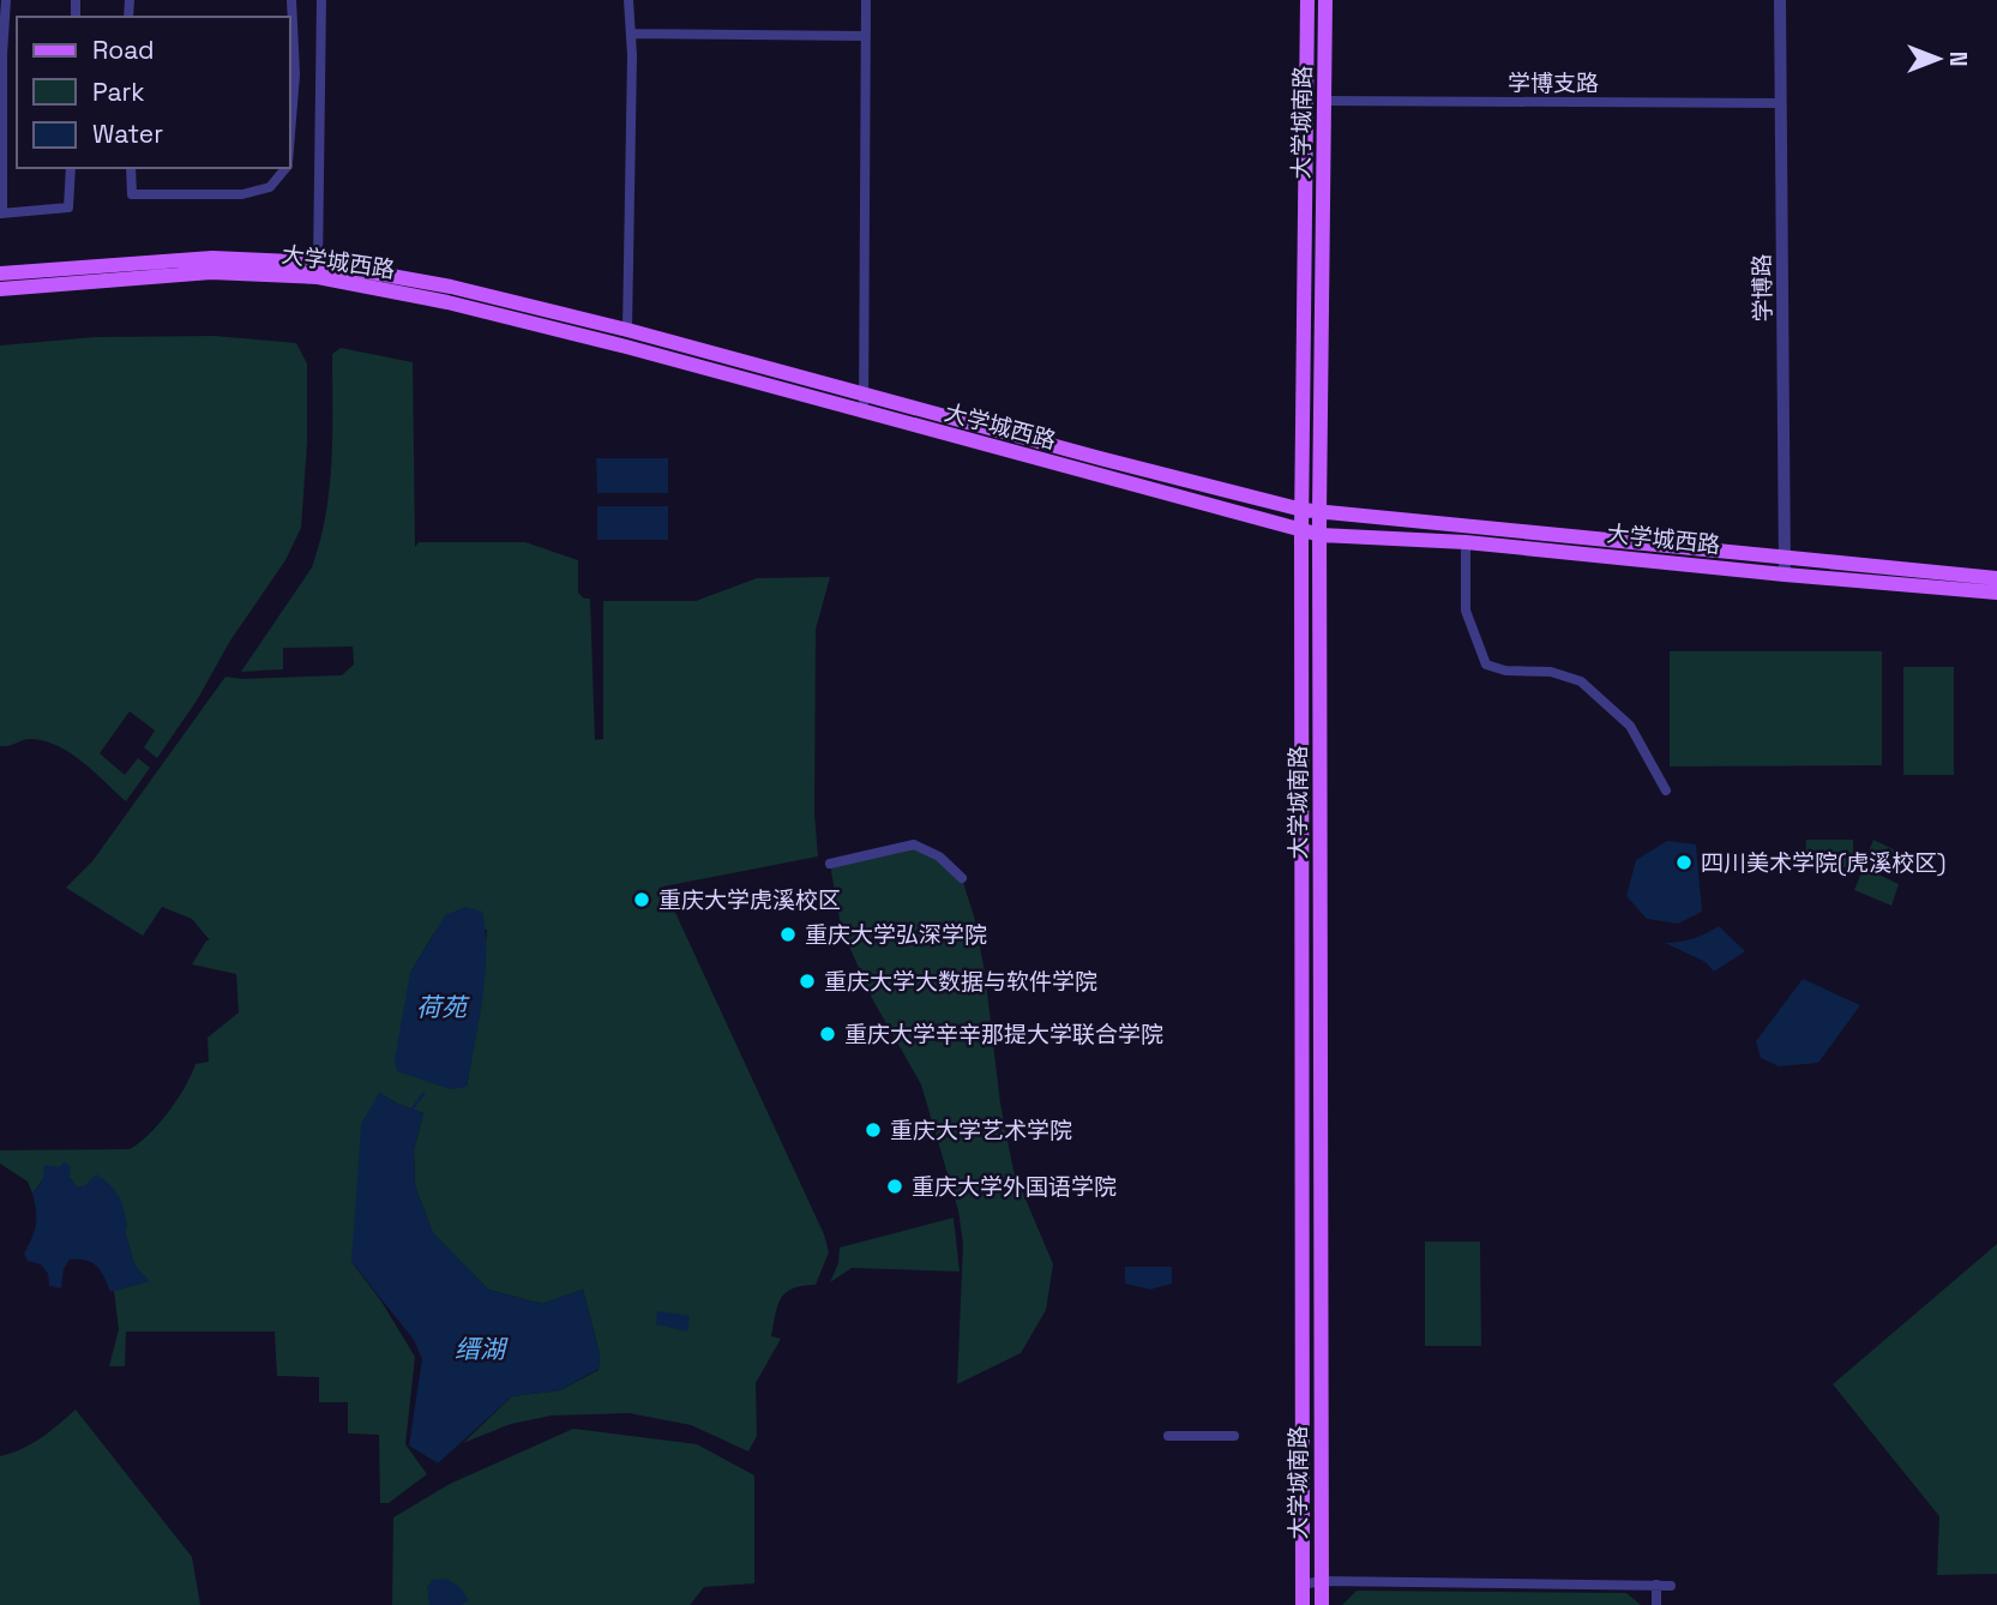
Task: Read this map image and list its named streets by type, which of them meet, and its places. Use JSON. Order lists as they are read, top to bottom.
{
  "streets": {
    "main road": ["大学城南路", "大学城西路"],
    "street": ["学博支路", "学博路"]
  },
  "crossings": [
    ["学博支路", "大学城南路"],
    ["学博支路", "学博路"],
    ["大学城南路", "大学城西路"],
    ["大学城西路", "学博路"]
  ],
  "water": ["荷苑", "缙湖"],
  "places": [
    "四川美术学院(虎溪校区)",
    "重庆大学虎溪校区",
    "重庆大学弘深学院",
    "重庆大学大数据与软件学院",
    "重庆大学辛辛那提大学联合学院",
    "重庆大学艺术学院",
    "重庆大学外国语学院"
  ],
  "legend": ["Road", "Park", "Water"],
  "north": "right"
}
